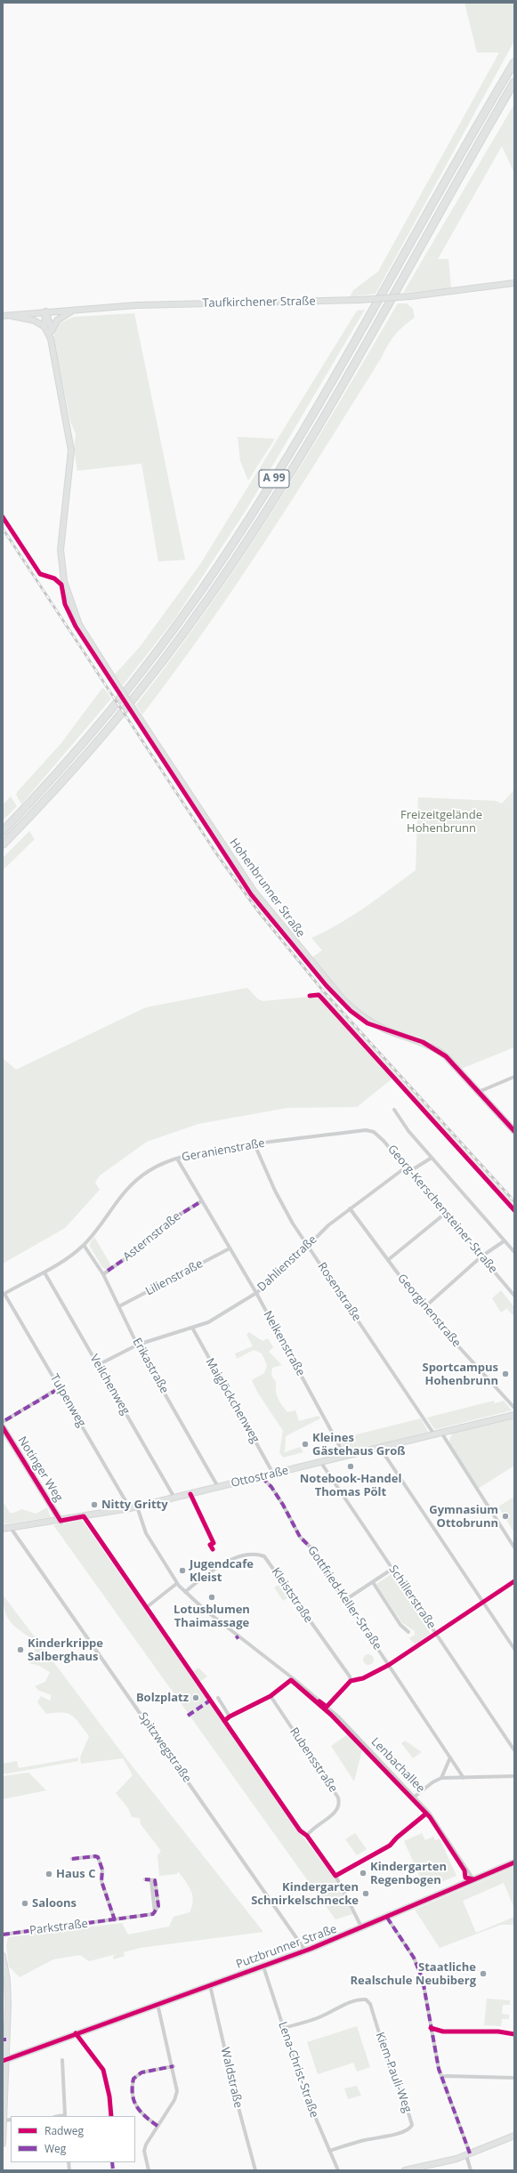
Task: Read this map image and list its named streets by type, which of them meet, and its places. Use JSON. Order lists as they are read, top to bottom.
{
  "streets": {
    "highway": ["A 99"],
    "street": [
      "Taufkirchener Straße",
      "Hohenbrunner Straße",
      "Geranienstraße",
      "Georg-Kerschensteiner-Straße",
      "Asternstraße",
      "Dahlienstraße",
      "Lilienstraße",
      "Rosenstraße",
      "Georginenstraße",
      "Nelkenstraße",
      "Erikastraße",
      "Veilchenweg",
      "Tulpenweg",
      "Maiglöckchenweg",
      "Notinger Weg",
      "Ottostraße",
      "Kleiststraße",
      "Schillerstraße",
      "Gottfried-Keller-Straße",
      "Spitzwegstraße",
      "Rubensstraße",
      "Lenbachallee",
      "Parkstraße",
      "Putzbrunner Straße",
      "Lena-Christ-Straße",
      "Kiem-Pauli-Weg",
      "Waldstraße"
    ]
  },
  "crossings": [
    ["Taufkirchener Straße", "Hohenbrunner Straße"],
    ["Geranienstraße", "Georg-Kerschensteiner-Straße"],
    ["Geranienstraße", "Rosenstraße"],
    ["Geranienstraße", "Nelkenstraße"],
    ["Geranienstraße", "Erikastraße"],
    ["Geranienstraße", "Veilchenweg"],
    ["Geranienstraße", "Tulpenweg"],
    ["Georg-Kerschensteiner-Straße", "Dahlienstraße"],
    ["Asternstraße", "Nelkenstraße"],
    ["Asternstraße", "Erikastraße"],
    ["Dahlienstraße", "Rosenstraße"],
    ["Dahlienstraße", "Georginenstraße"],
    ["Dahlienstraße", "Nelkenstraße"],
    ["Dahlienstraße", "Erikastraße"],
    ["Dahlienstraße", "Veilchenweg"],
    ["Dahlienstraße", "Maiglöckchenweg"],
    ["Lilienstraße", "Nelkenstraße"],
    ["Lilienstraße", "Erikastraße"],
    ["Rosenstraße", "Ottostraße"],
    ["Nelkenstraße", "Ottostraße"],
    ["Erikastraße", "Ottostraße"],
    ["Veilchenweg", "Ottostraße"],
    ["Tulpenweg", "Ottostraße"],
    ["Maiglöckchenweg", "Ottostraße"],
    ["Notinger Weg", "Ottostraße"],
    ["Ottostraße", "Schillerstraße"],
    ["Ottostraße", "Gottfried-Keller-Straße"],
    ["Ottostraße", "Spitzwegstraße"],
    ["Ottostraße", "Lenbachallee"],
    ["Kleiststraße", "Lenbachallee"],
    ["Spitzwegstraße", "Putzbrunner Straße"],
    ["Rubensstraße", "Putzbrunner Straße"],
    ["Lenbachallee", "Putzbrunner Straße"],
    ["Putzbrunner Straße", "Lena-Christ-Straße"],
    ["Putzbrunner Straße", "Waldstraße"],
    ["Lena-Christ-Straße", "Kiem-Pauli-Weg"]
  ],
  "parks": ["Freizeitgelände Hohenbrunn"],
  "places": [
    "Sportcampus Hohenbrunn",
    "Kleines Gästehaus Groß",
    "Notebook-Handel Thomas Pölt",
    "Nitty Gritty",
    "Gymnasium Ottobrunn",
    "Jugendcafe Kleist",
    "Lotusblumen Thaimassage",
    "Kinderkrippe Salberghaus",
    "Bolzplatz",
    "Kindergarten Regenbogen",
    "Haus C",
    "Kindergarten Schnirkelschnecke",
    "Saloons",
    "Staatliche Realschule Neubiberg"
  ],
  "legend": ["Radweg", "Weg"]
}
